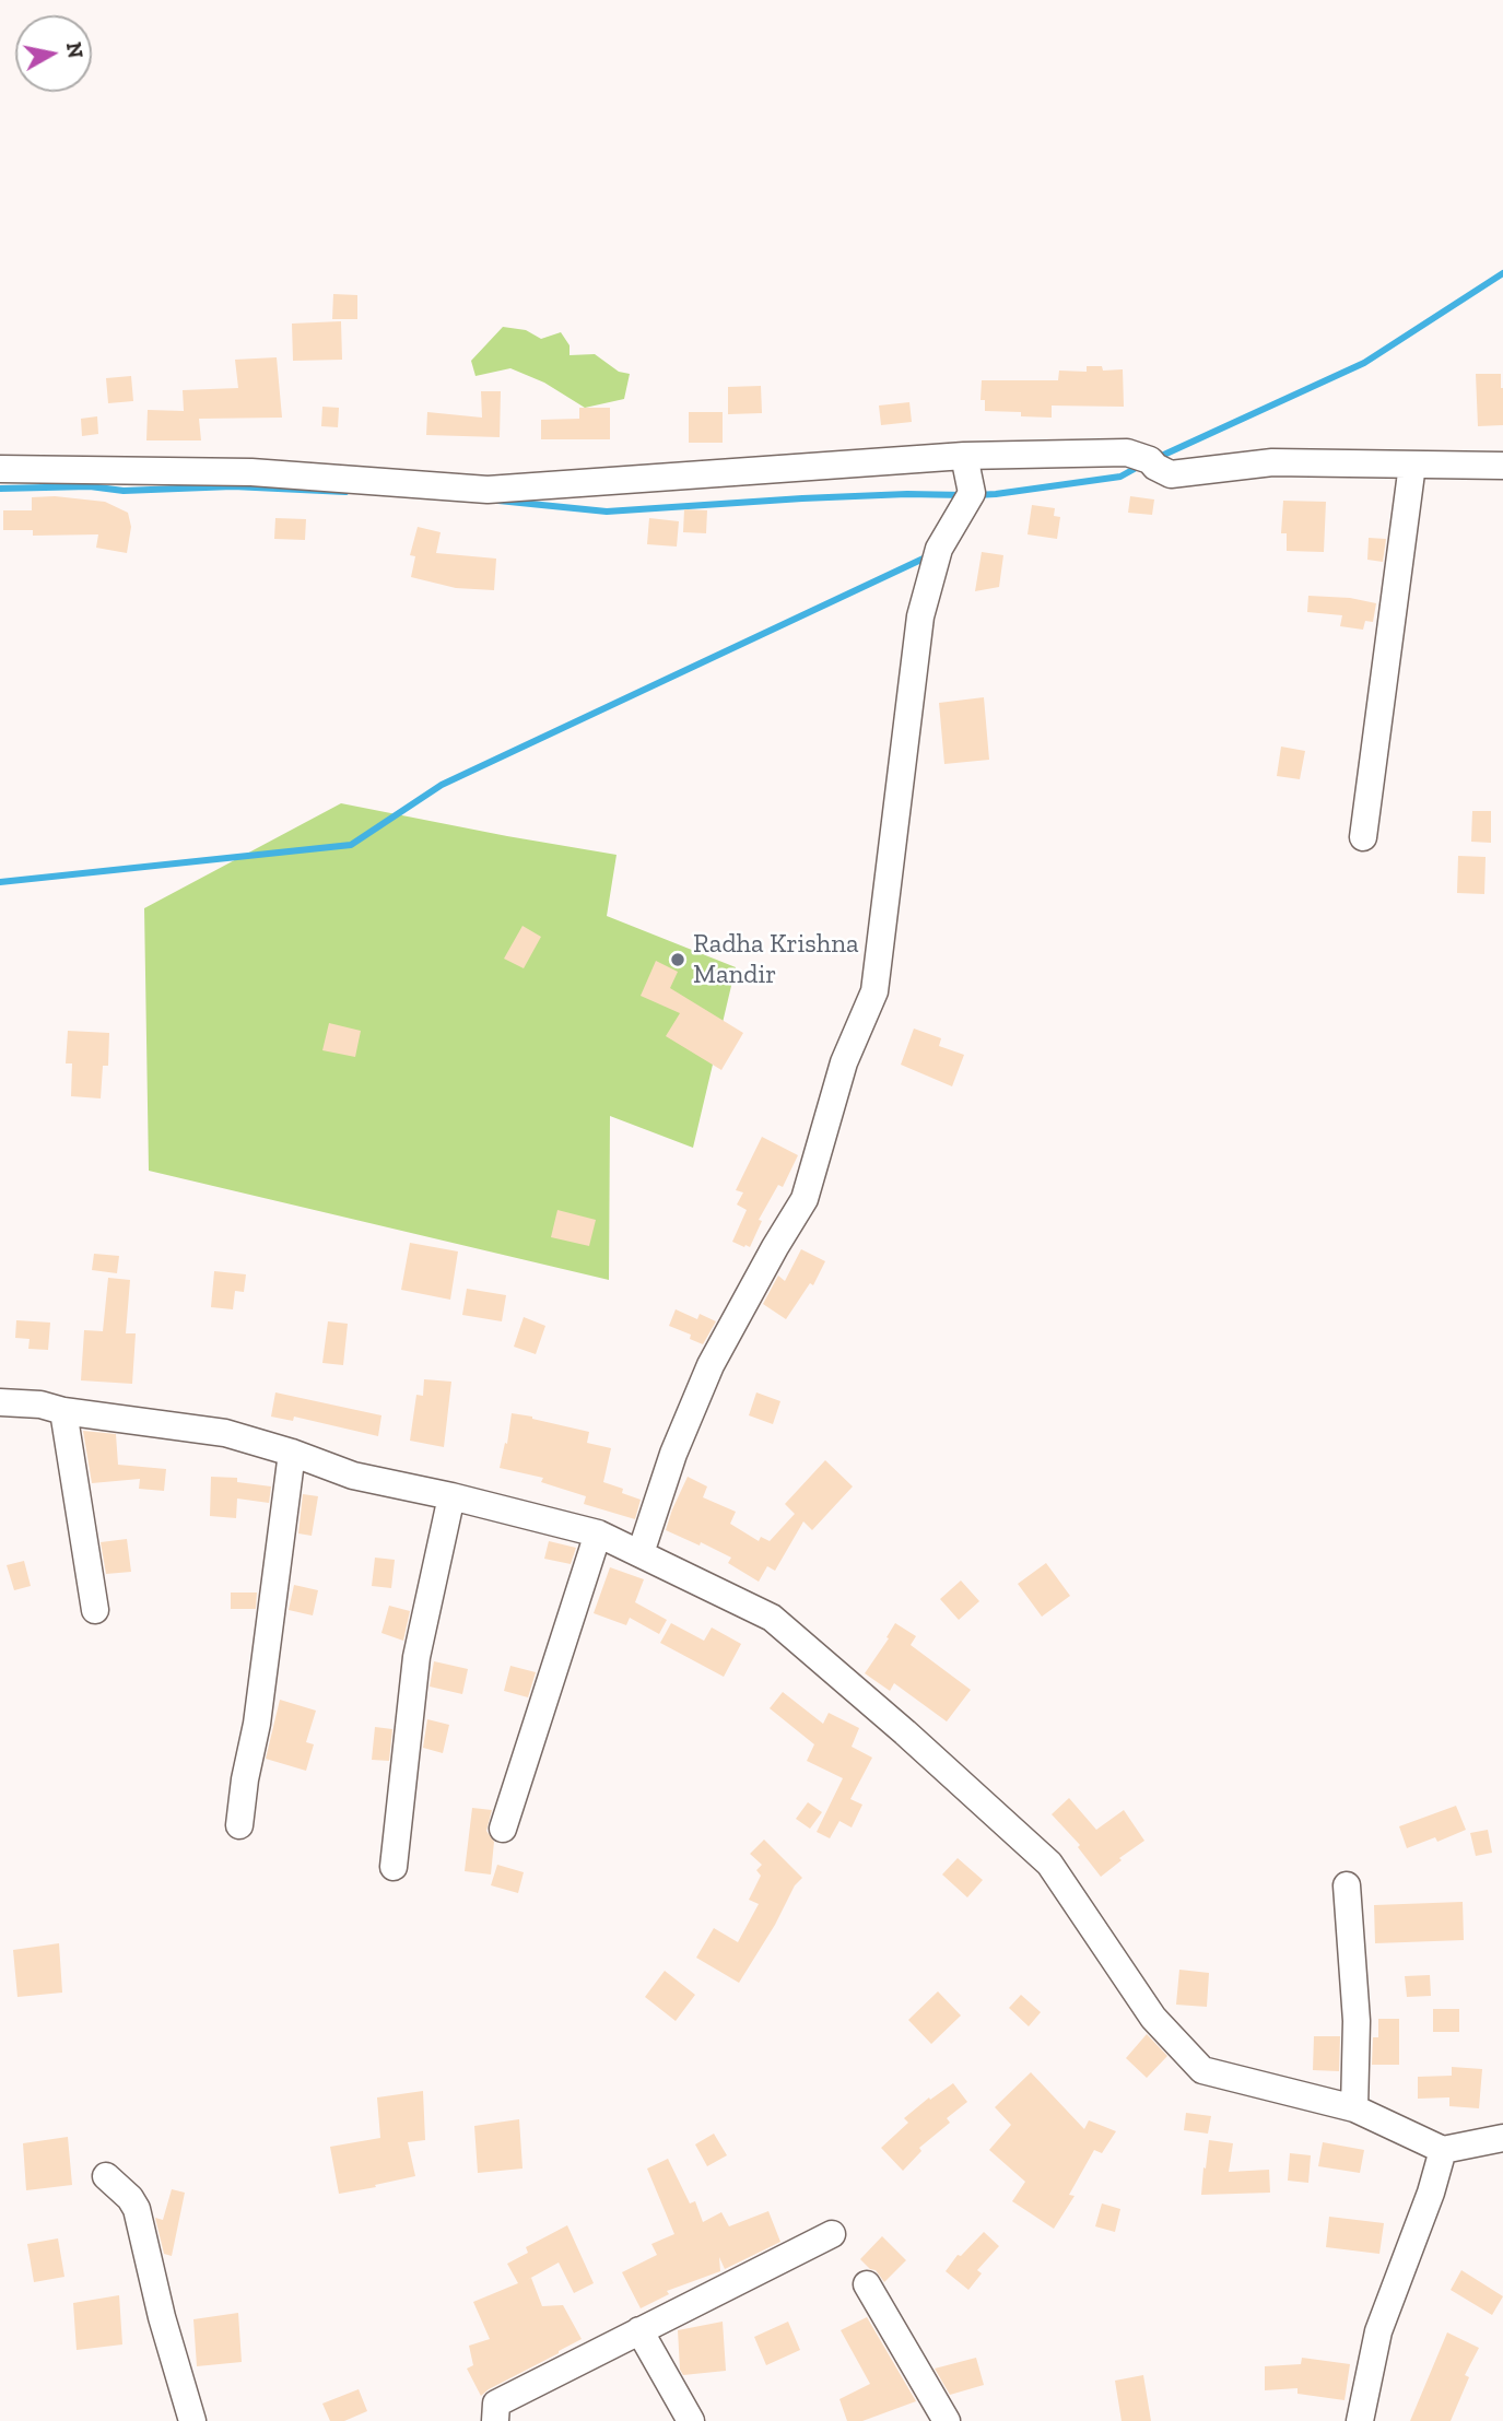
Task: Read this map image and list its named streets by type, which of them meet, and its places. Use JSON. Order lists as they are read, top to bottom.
{
  "places": ["Radha Krishna Mandir"],
  "north": "right"
}
